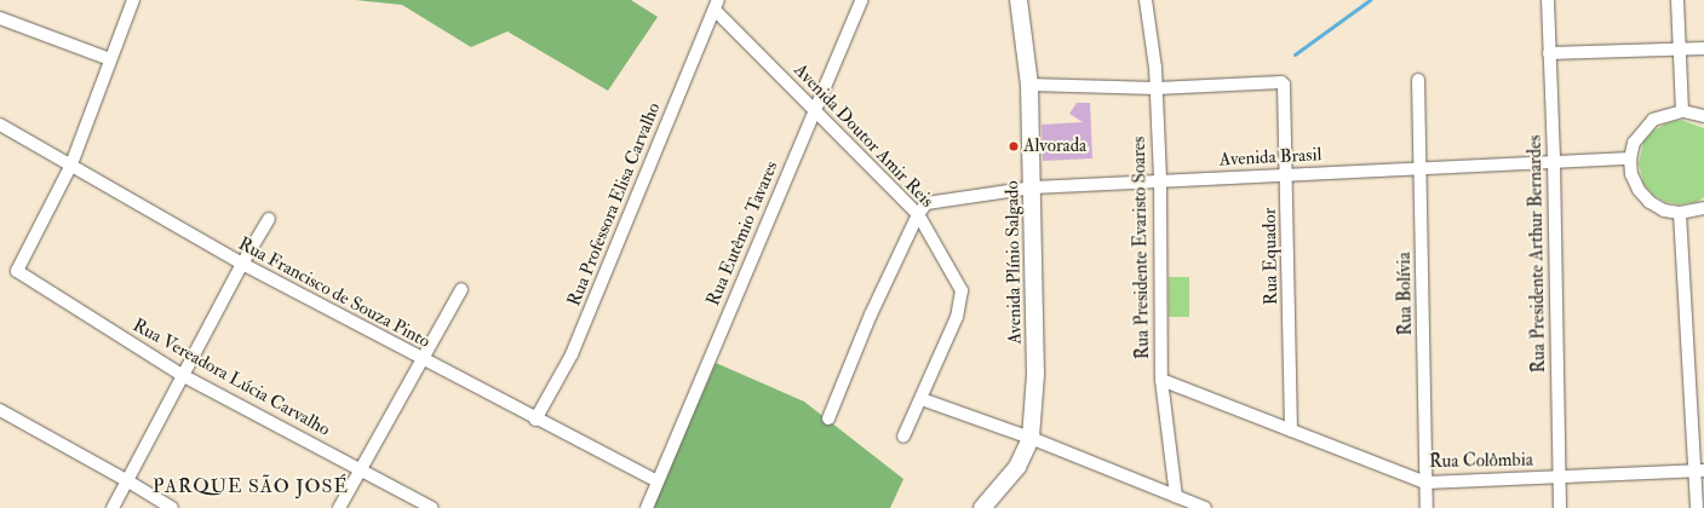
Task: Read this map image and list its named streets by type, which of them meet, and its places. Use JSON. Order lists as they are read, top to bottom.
{
  "streets": {
    "street": [
      "Avenida Doutor Amir Reis",
      "Avenida Brasil",
      "Rua Professora Elisa Carvalho",
      "Rua Eutêmio Tavares",
      "Rua Presidente Evaristo Soares",
      "Rua Presidente Arthur Bernardes",
      "Rua Equador",
      "Avenida Plínio Salgado",
      "Rua Francisco de Souza Pinto",
      "Rua Bolívia",
      "Rua Vereadora Lúcia Carvalho",
      "Rua Colômbia"
    ]
  },
  "crossings": [
    ["Avenida Doutor Amir Reis", "Avenida Brasil"],
    ["Avenida Doutor Amir Reis", "Rua Professora Elisa Carvalho"],
    ["Avenida Doutor Amir Reis", "Rua Eutêmio Tavares"],
    ["Avenida Brasil", "Rua Presidente Evaristo Soares"],
    ["Avenida Brasil", "Rua Presidente Arthur Bernardes"],
    ["Avenida Brasil", "Rua Equador"],
    ["Avenida Brasil", "Avenida Plínio Salgado"],
    ["Avenida Brasil", "Rua Bolívia"],
    ["Rua Professora Elisa Carvalho", "Rua Francisco de Souza Pinto"],
    ["Rua Eutêmio Tavares", "Rua Francisco de Souza Pinto"],
    ["Rua Presidente Evaristo Soares", "Rua Equador"],
    ["Rua Presidente Evaristo Soares", "Rua Colômbia"],
    ["Rua Presidente Arthur Bernardes", "Rua Colômbia"],
    ["Rua Equador", "Rua Colômbia"],
    ["Rua Francisco de Souza Pinto", "Rua Vereadora Lúcia Carvalho"],
    ["Rua Bolívia", "Rua Colômbia"]
  ],
  "districts": ["PARQUE SÃO JOSÉ"],
  "places": ["Alvorada"]
}
